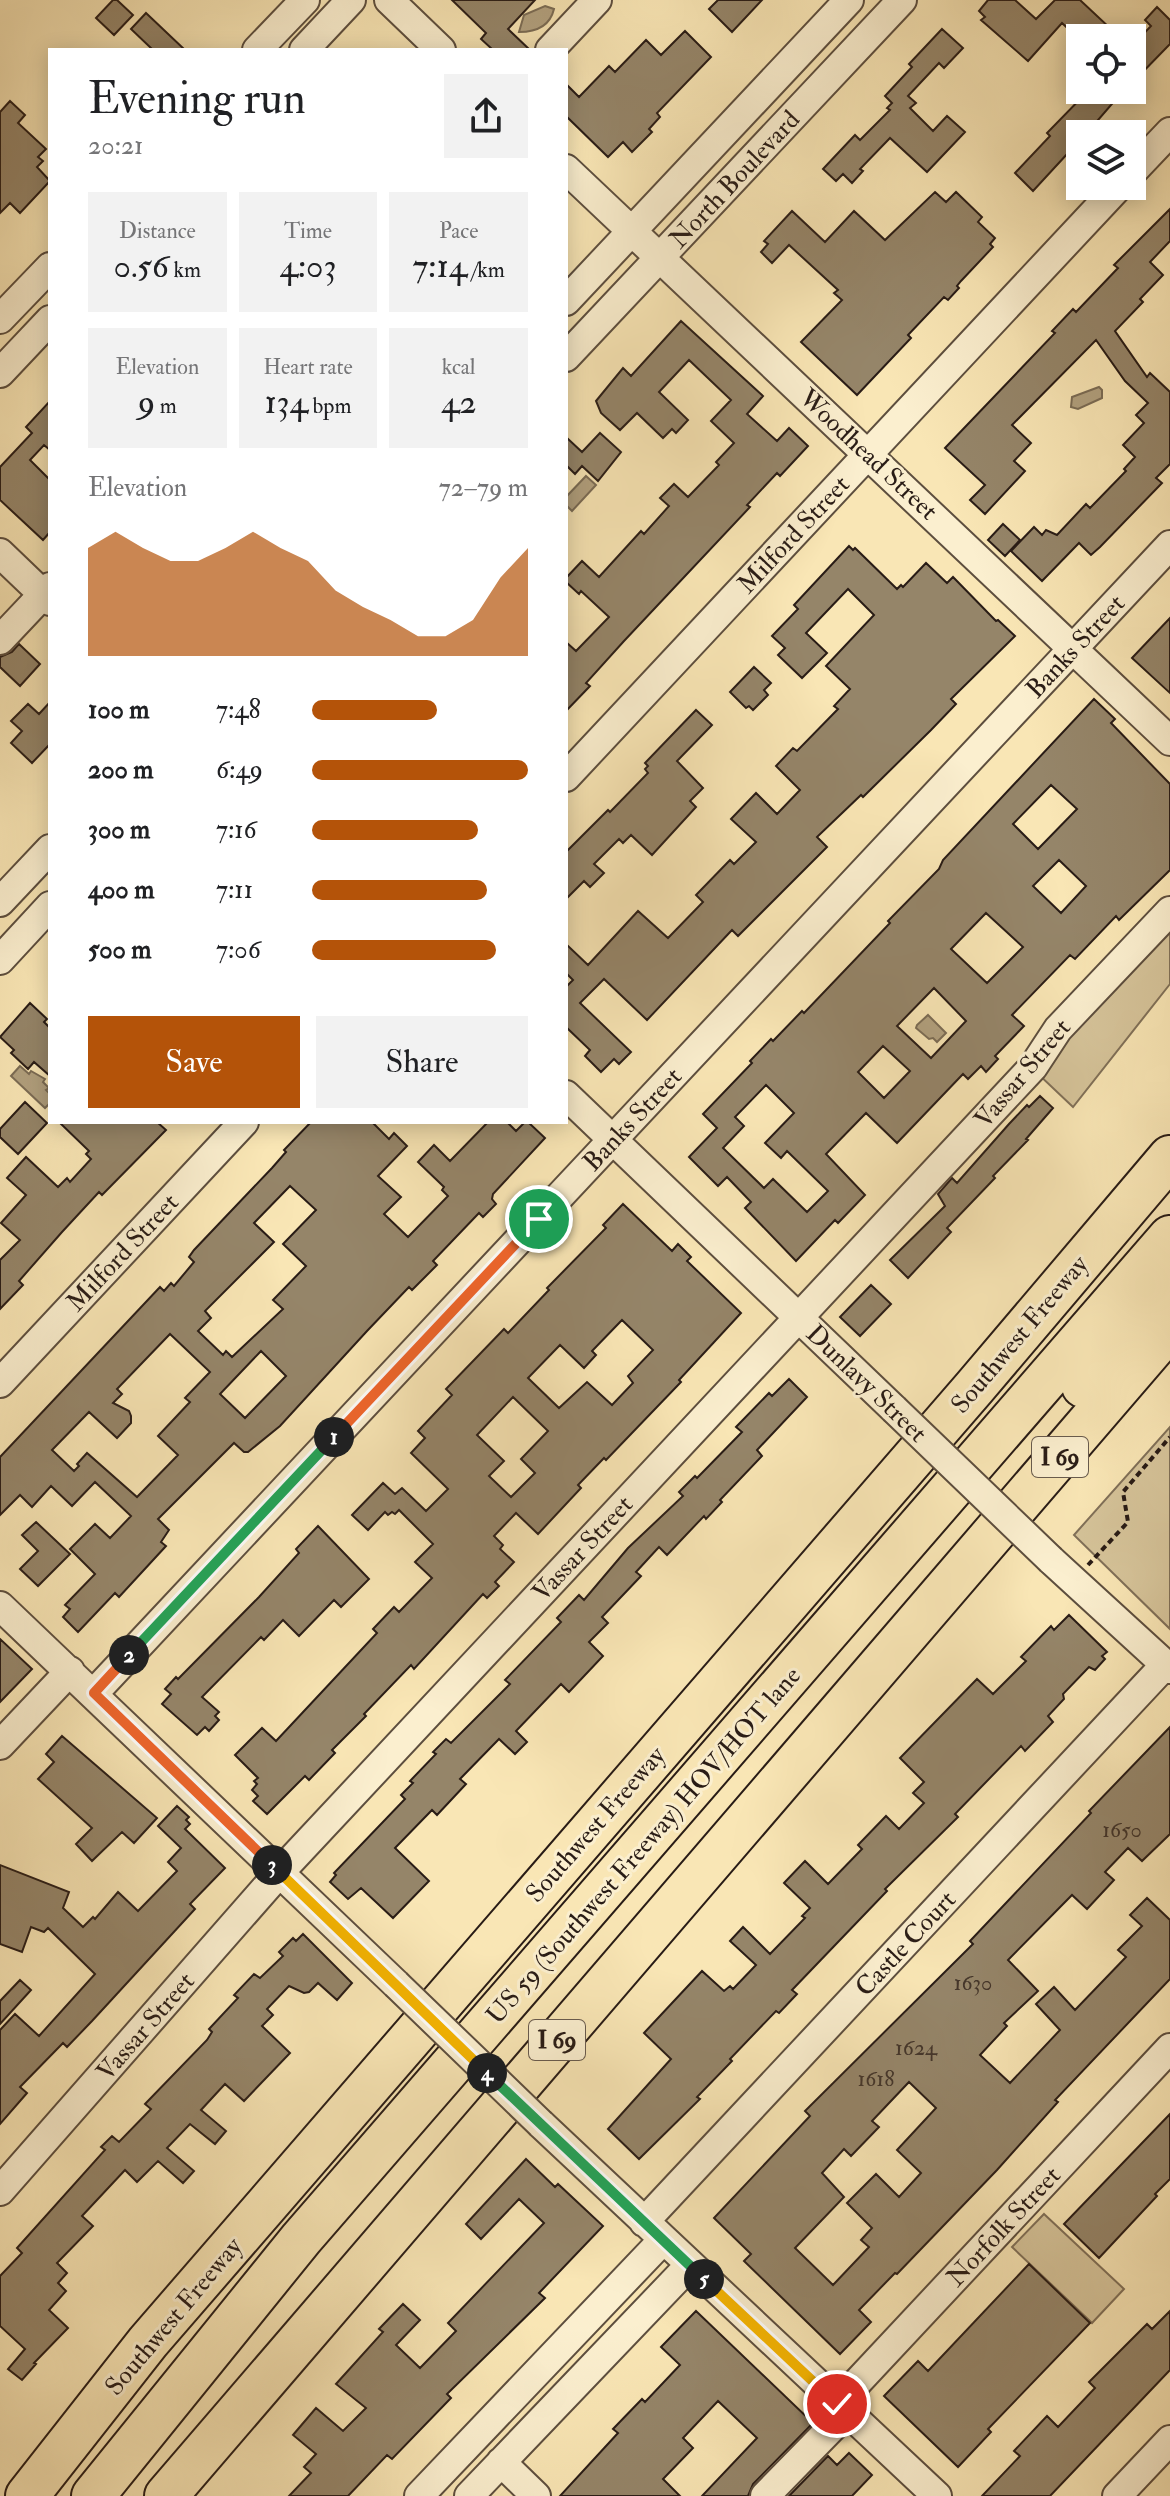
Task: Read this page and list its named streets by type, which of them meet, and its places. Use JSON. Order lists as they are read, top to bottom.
{
  "streets": {
    "highway": ["Southwest Freeway", "I 69", "US 59 (Southwest Freeway) HOV/HOT lane"],
    "street": [
      "North Boulevard",
      "Woodhead Street",
      "Milford Street",
      "Banks Street",
      "Vassar Street",
      "Dunlavy Street",
      "Castle Court",
      "Norfolk Street"
    ]
  },
  "crossings": [
    ["North Boulevard", "Woodhead Street"],
    ["Woodhead Street", "Milford Street"],
    ["Woodhead Street", "Banks Street"],
    ["Banks Street", "Dunlavy Street"],
    ["Vassar Street", "Dunlavy Street"],
    ["Dunlavy Street", "Castle Court"]
  ],
  "house_numbers": [
    "1650",
    "1630",
    "1624",
    "1618"
  ],
  "page": {
    "heading": ["Evening run", "20:21"],
    "stats": [
      ["Distance", "0.56 km"],
      ["Time", "4:03"],
      ["Pace", "7:14 /km"],
      ["Elevation", "9 m"],
      ["Heart rate", "134 bpm"],
      ["kcal", "42"]
    ],
    "chart": ["Elevation", "72–79 m"],
    "list": [
      {
        "name": "100 m",
        "note": "7:48"
      },
      {
        "name": "200 m",
        "note": "6:49"
      },
      {
        "name": "300 m",
        "note": "7:16"
      },
      {
        "name": "400 m",
        "note": "7:11"
      },
      {
        "name": "500 m",
        "note": "7:06"
      }
    ],
    "buttons": ["Save", "Share"],
    "pins": [
      "1",
      "2",
      "3",
      "4",
      "5"
    ]
  }
}
